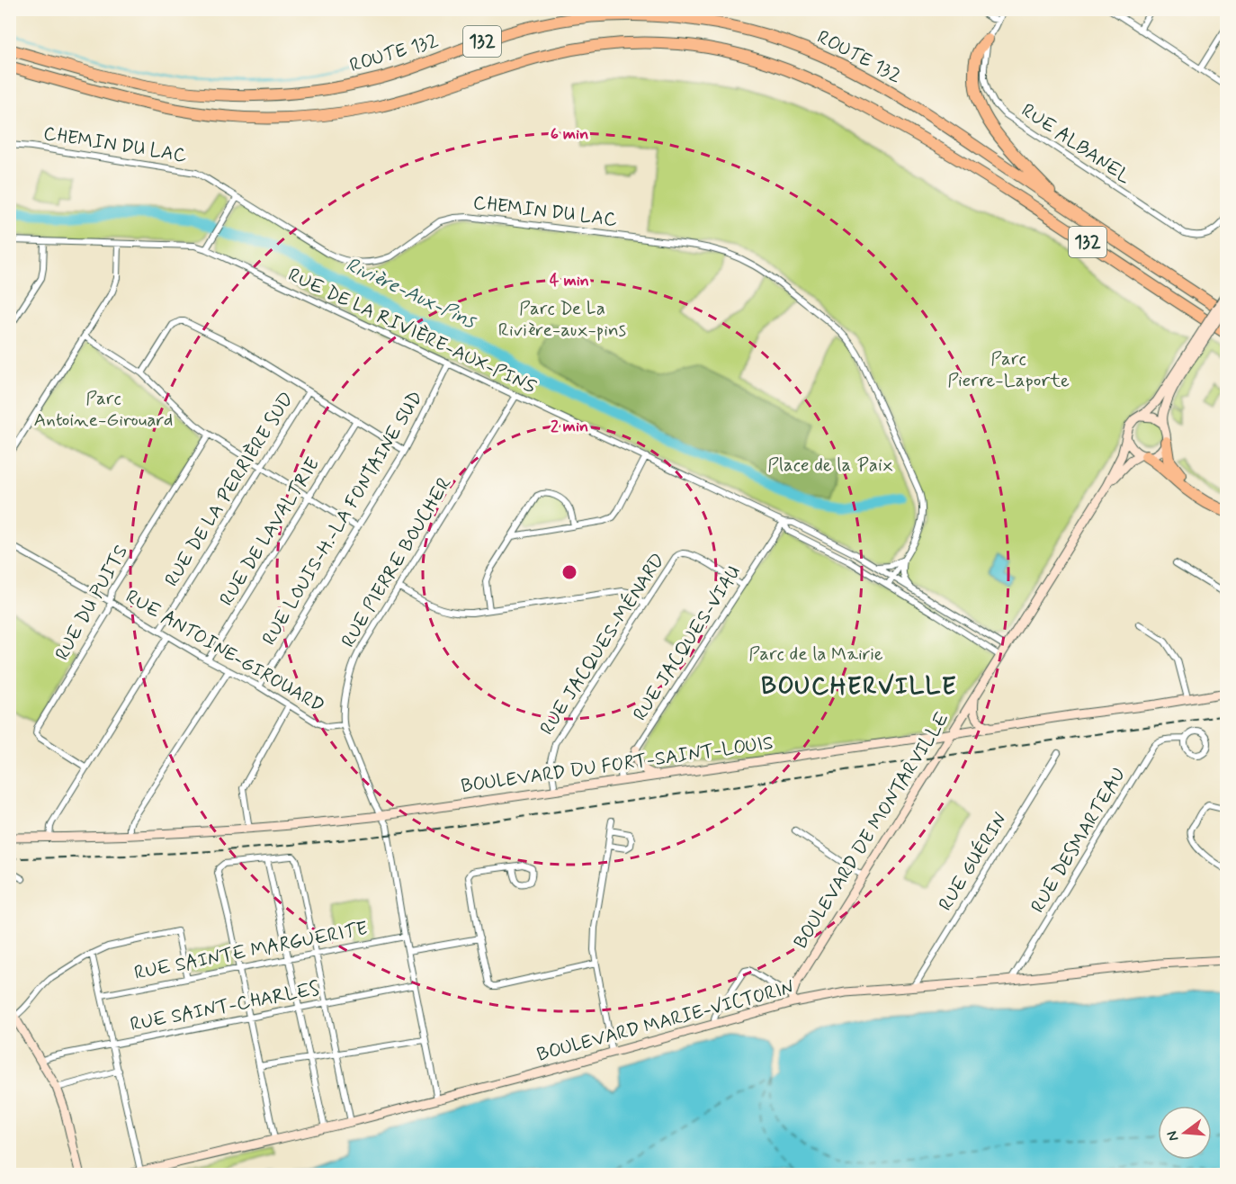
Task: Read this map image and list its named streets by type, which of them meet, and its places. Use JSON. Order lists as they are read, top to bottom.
{
  "streets": {
    "highway": ["132", "ROUTE 132"],
    "street": [
      "RUE ALBANEL",
      "CHEMIN DU LAC",
      "RUE DE LA RIVIÈRE-AUX-PINS",
      "RUE DE LA PERRIÈRE SUD",
      "RUE LOUIS-H.-LA FONTAINE SUD",
      "RUE DE LAVALTRIE",
      "RUE PIERRE BOUCHER",
      "RUE DU PUITS",
      "RUE JACQUES-VIAU",
      "RUE JACQUES-MÉNARD",
      "RUE ANTOINE-GIROUARD",
      "BOULEVARD DU FORT-SAINT-LOUIS",
      "BOULEVARD DE MONTARVILLE",
      "RUE DESMARTEAU",
      "RUE GUÉRIN",
      "RUE SAINTE MARGUERITE",
      "RUE SAINT-CHARLES",
      "BOULEVARD MARIE-VICTORIN"
    ]
  },
  "crossings": [
    ["CHEMIN DU LAC", "RUE DE LA RIVIÈRE-AUX-PINS"],
    ["RUE DE LA RIVIÈRE-AUX-PINS", "RUE LOUIS-H.-LA FONTAINE SUD"],
    ["RUE DE LA RIVIÈRE-AUX-PINS", "RUE PIERRE BOUCHER"],
    ["RUE DE LA RIVIÈRE-AUX-PINS", "RUE JACQUES-VIAU"],
    ["RUE DE LA RIVIÈRE-AUX-PINS", "BOULEVARD DE MONTARVILLE"],
    ["RUE DE LA PERRIÈRE SUD", "RUE ANTOINE-GIROUARD"],
    ["RUE LOUIS-H.-LA FONTAINE SUD", "RUE ANTOINE-GIROUARD"],
    ["RUE DE LAVALTRIE", "RUE ANTOINE-GIROUARD"],
    ["RUE PIERRE BOUCHER", "RUE ANTOINE-GIROUARD"],
    ["RUE PIERRE BOUCHER", "BOULEVARD DU FORT-SAINT-LOUIS"],
    ["RUE PIERRE BOUCHER", "RUE SAINTE MARGUERITE"],
    ["RUE PIERRE BOUCHER", "RUE SAINT-CHARLES"],
    ["RUE PIERRE BOUCHER", "BOULEVARD MARIE-VICTORIN"],
    ["RUE DU PUITS", "RUE ANTOINE-GIROUARD"],
    ["RUE JACQUES-VIAU", "RUE JACQUES-MÉNARD"],
    ["RUE JACQUES-VIAU", "BOULEVARD DU FORT-SAINT-LOUIS"],
    ["RUE JACQUES-MÉNARD", "BOULEVARD DU FORT-SAINT-LOUIS"],
    ["BOULEVARD DU FORT-SAINT-LOUIS", "BOULEVARD DE MONTARVILLE"],
    ["BOULEVARD DE MONTARVILLE", "BOULEVARD MARIE-VICTORIN"],
    ["RUE DESMARTEAU", "BOULEVARD MARIE-VICTORIN"],
    ["RUE GUÉRIN", "BOULEVARD MARIE-VICTORIN"]
  ],
  "districts": ["BOUCHERVILLE"],
  "water": ["Rivière-Aux-Pins"],
  "parks": [
    "Parc De La Rivière-aux-pins",
    "Parc Pierre-Laporte",
    "Parc Antoine-Girouard",
    "Place de la Paix",
    "Parc de la Mairie"
  ],
  "north": "left",
  "rings": ["6 min", "4 min", "2 min"]
}
